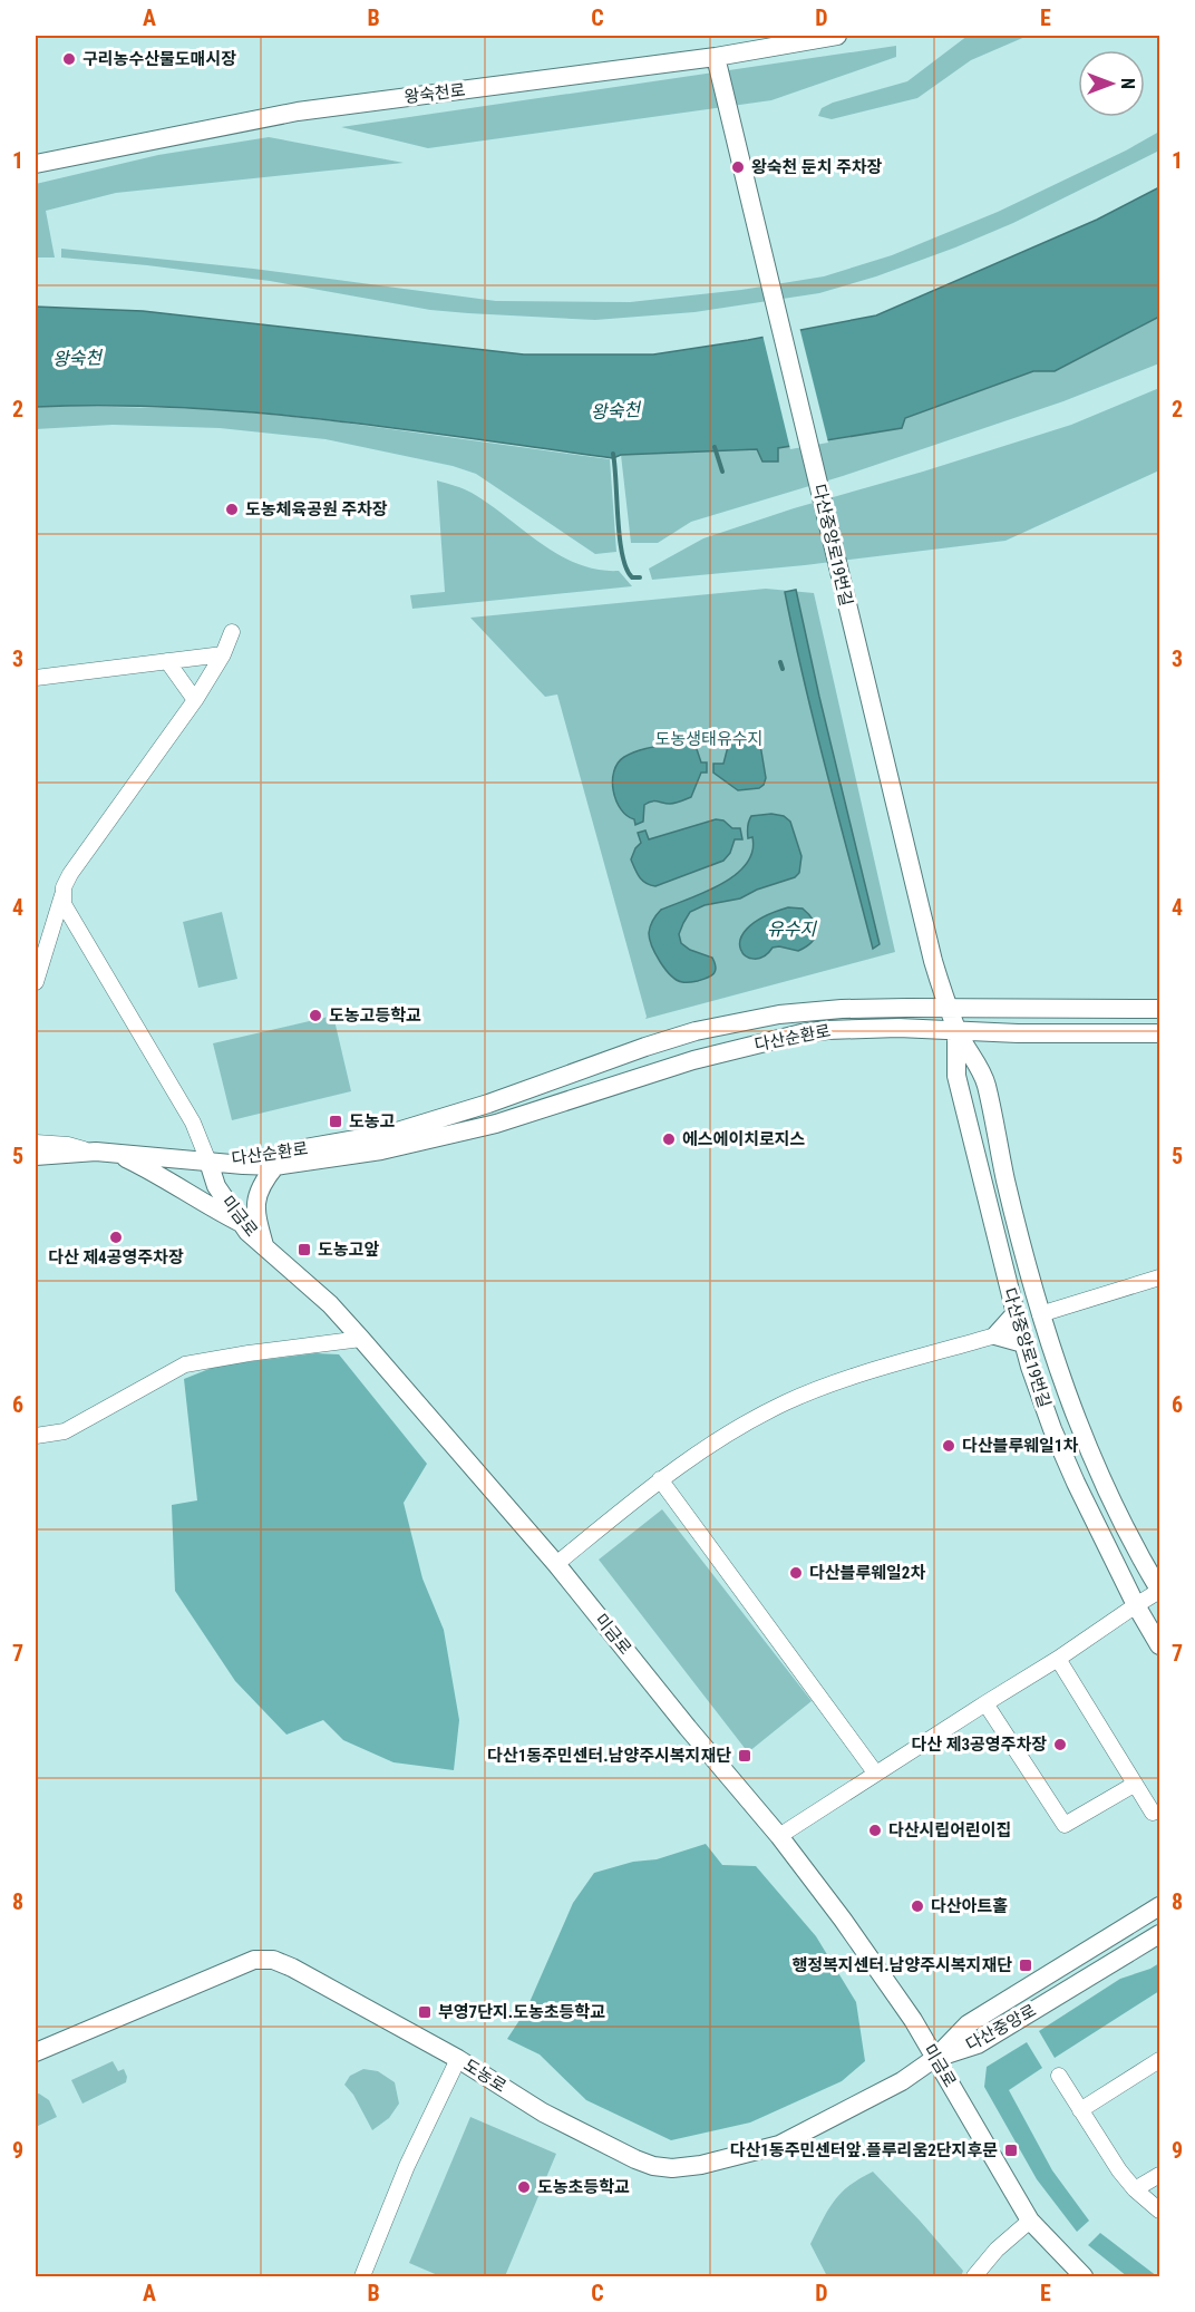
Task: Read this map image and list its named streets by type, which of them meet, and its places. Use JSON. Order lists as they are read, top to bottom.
{
  "streets": {
    "street": [
      "왕숙천로",
      "다산중앙로19번길",
      "다산순환로",
      "미금로",
      "다산중앙로",
      "도농로"
    ]
  },
  "crossings": [
    ["왕숙천로", "다산중앙로19번길"],
    ["다산중앙로19번길", "다산순환로"],
    ["다산순환로", "미금로"],
    ["미금로", "다산중앙로"],
    ["미금로", "도농로"],
    ["다산중앙로", "도농로"]
  ],
  "water": ["왕숙천", "유수지"],
  "parks": ["도농생태유수지"],
  "places": {
    "other": [
      "구리농수산물도매시장",
      "왕숙천 둔치 주차장",
      "도농체육공원 주차장",
      "도농고등학교",
      "에스에이치로지스",
      "다산 제4공영주차장",
      "다산블루웨일1차",
      "다산블루웨일2차",
      "다산 제3공영주차장",
      "다산시립어린이집",
      "다산아트홀",
      "도농초등학교"
    ],
    "transit": [
      "도농고",
      "도농고앞",
      "다산1동주민센터.남양주시복지재단",
      "행정복지센터.남양주시복지재단",
      "부영7단지.도농초등학교",
      "다산1동주민센터앞.플루리움2단지후문"
    ]
  },
  "north": "right",
  "grid": {
    "columns": [
      "A",
      "B",
      "C",
      "D",
      "E"
    ],
    "rows": [
      "1",
      "2",
      "3",
      "4",
      "5",
      "6",
      "7",
      "8",
      "9"
    ]
  }
}
